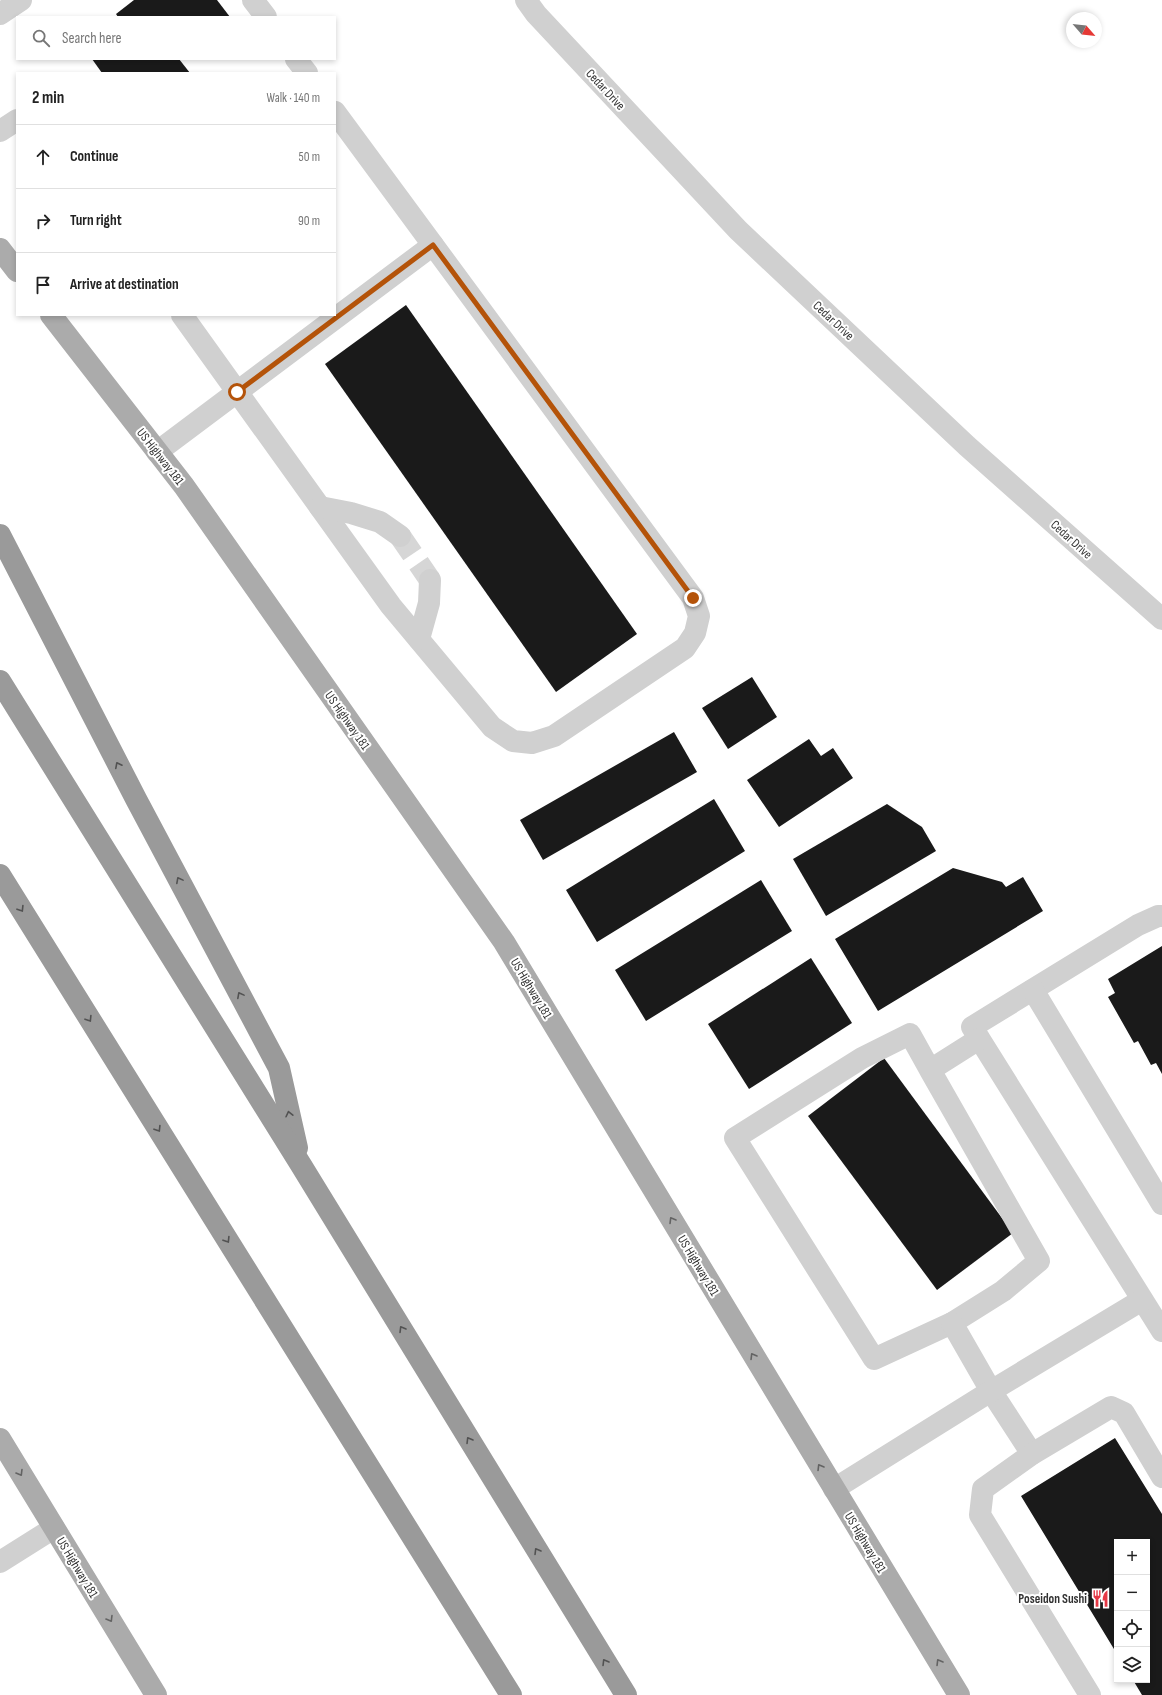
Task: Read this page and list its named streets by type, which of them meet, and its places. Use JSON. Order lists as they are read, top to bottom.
{
  "streets": {
    "main road": ["US Highway 181"],
    "street": ["Cedar Drive"]
  },
  "places": {
    "restaurant": ["Poseidon Sushi"]
  },
  "north": "bottom right",
  "page": {
    "search": "Search here",
    "heading": ["2 min", "Walk · 140 m"],
    "list": [
      ["Continue", "50 m"],
      ["Turn right", "90 m"],
      "Arrive at destination"
    ],
    "map_buttons": ["+", "−"]
  }
}
